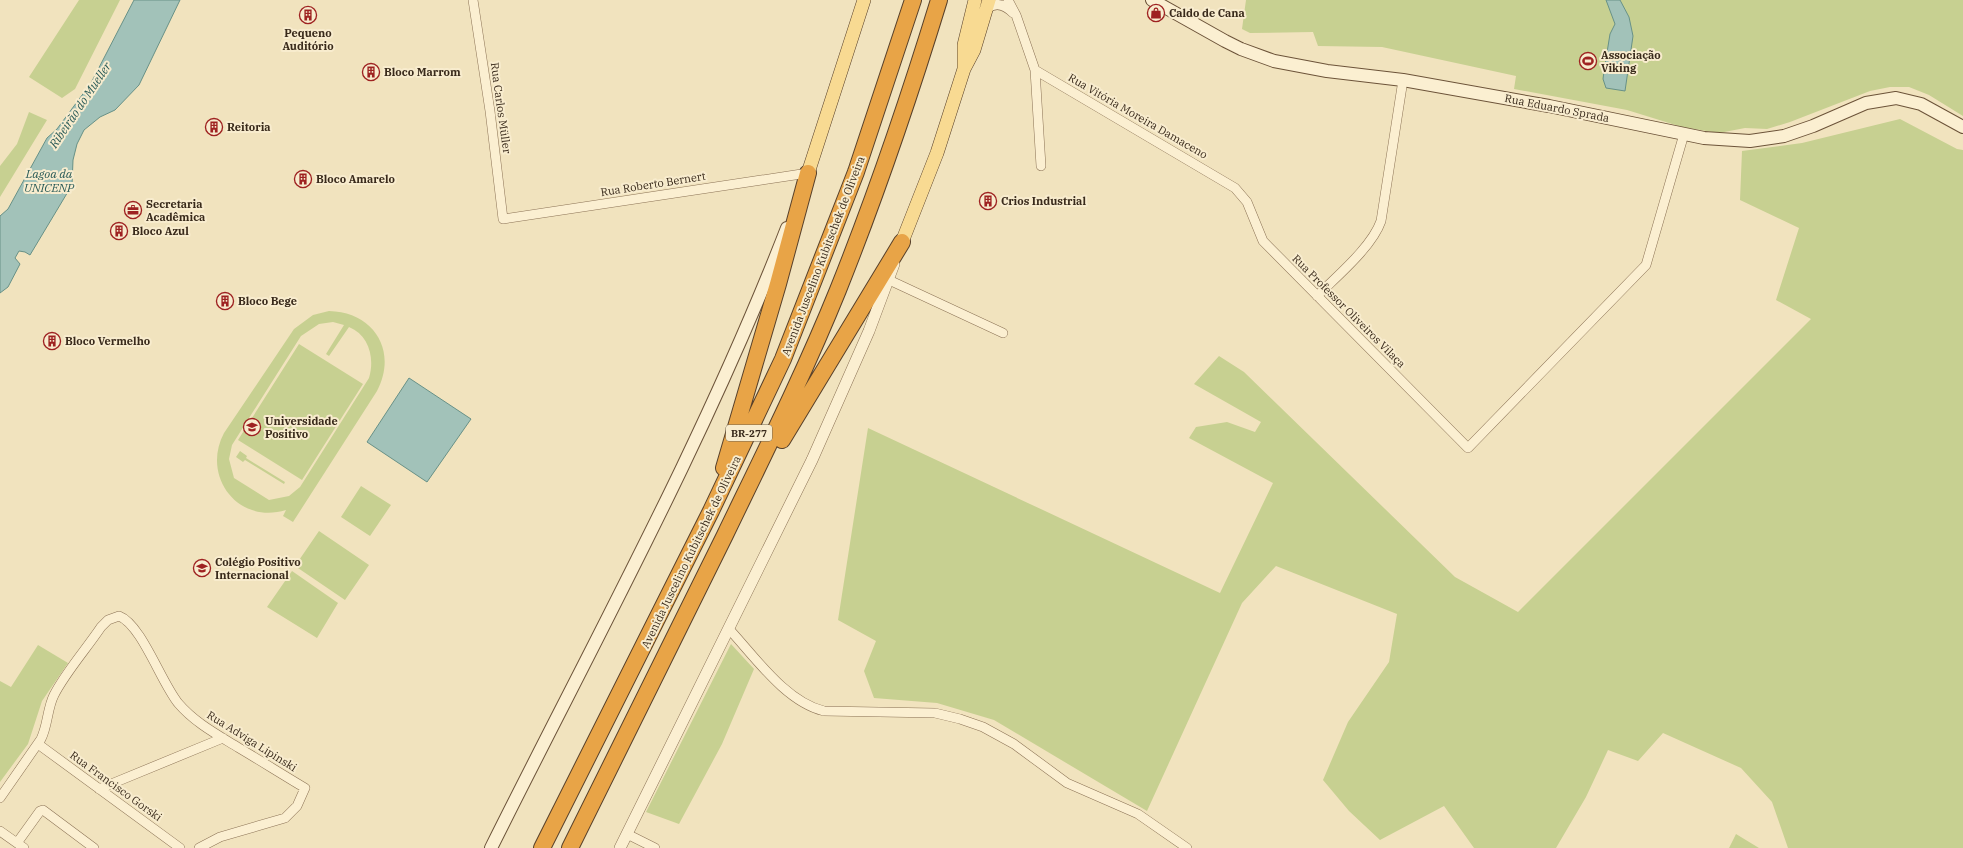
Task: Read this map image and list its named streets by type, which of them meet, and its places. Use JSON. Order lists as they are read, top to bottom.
{
  "streets": {
    "highway": ["Avenida Juscelino Kubitschek de Oliveira", "BR-277"],
    "main road": ["Rua Eduardo Sprada"],
    "street": [
      "Rua Carlos Müller",
      "Rua Vitória Moreira Damaceno",
      "Rua Roberto Bernert",
      "Rua Professor Oliveiros Vilaça",
      "Rua Adviga Lipinski",
      "Rua Francisco Gorski"
    ]
  },
  "crossings": [
    ["Rua Carlos Müller", "Rua Roberto Bernert"],
    ["Rua Eduardo Sprada", "Rua Professor Oliveiros Vilaça"],
    ["Rua Vitória Moreira Damaceno", "Rua Professor Oliveiros Vilaça"],
    ["Rua Adviga Lipinski", "Rua Francisco Gorski"]
  ],
  "water": ["Ribeirão do Mueller", "Lagoa da UNICENP"],
  "places": {
    "shop": ["Caldo de Cana"],
    "building": [
      "Pequeno Auditório",
      "Bloco Marrom",
      "Reitoria",
      "Bloco Amarelo",
      "Crios Industrial",
      "Bloco Azul",
      "Bloco Bege",
      "Bloco Vermelho"
    ],
    "sports": ["Associação Viking"],
    "office": ["Secretaria Acadêmica"],
    "school or university": ["Universidade Positivo", "Colégio Positivo Internacional"]
  }
}
